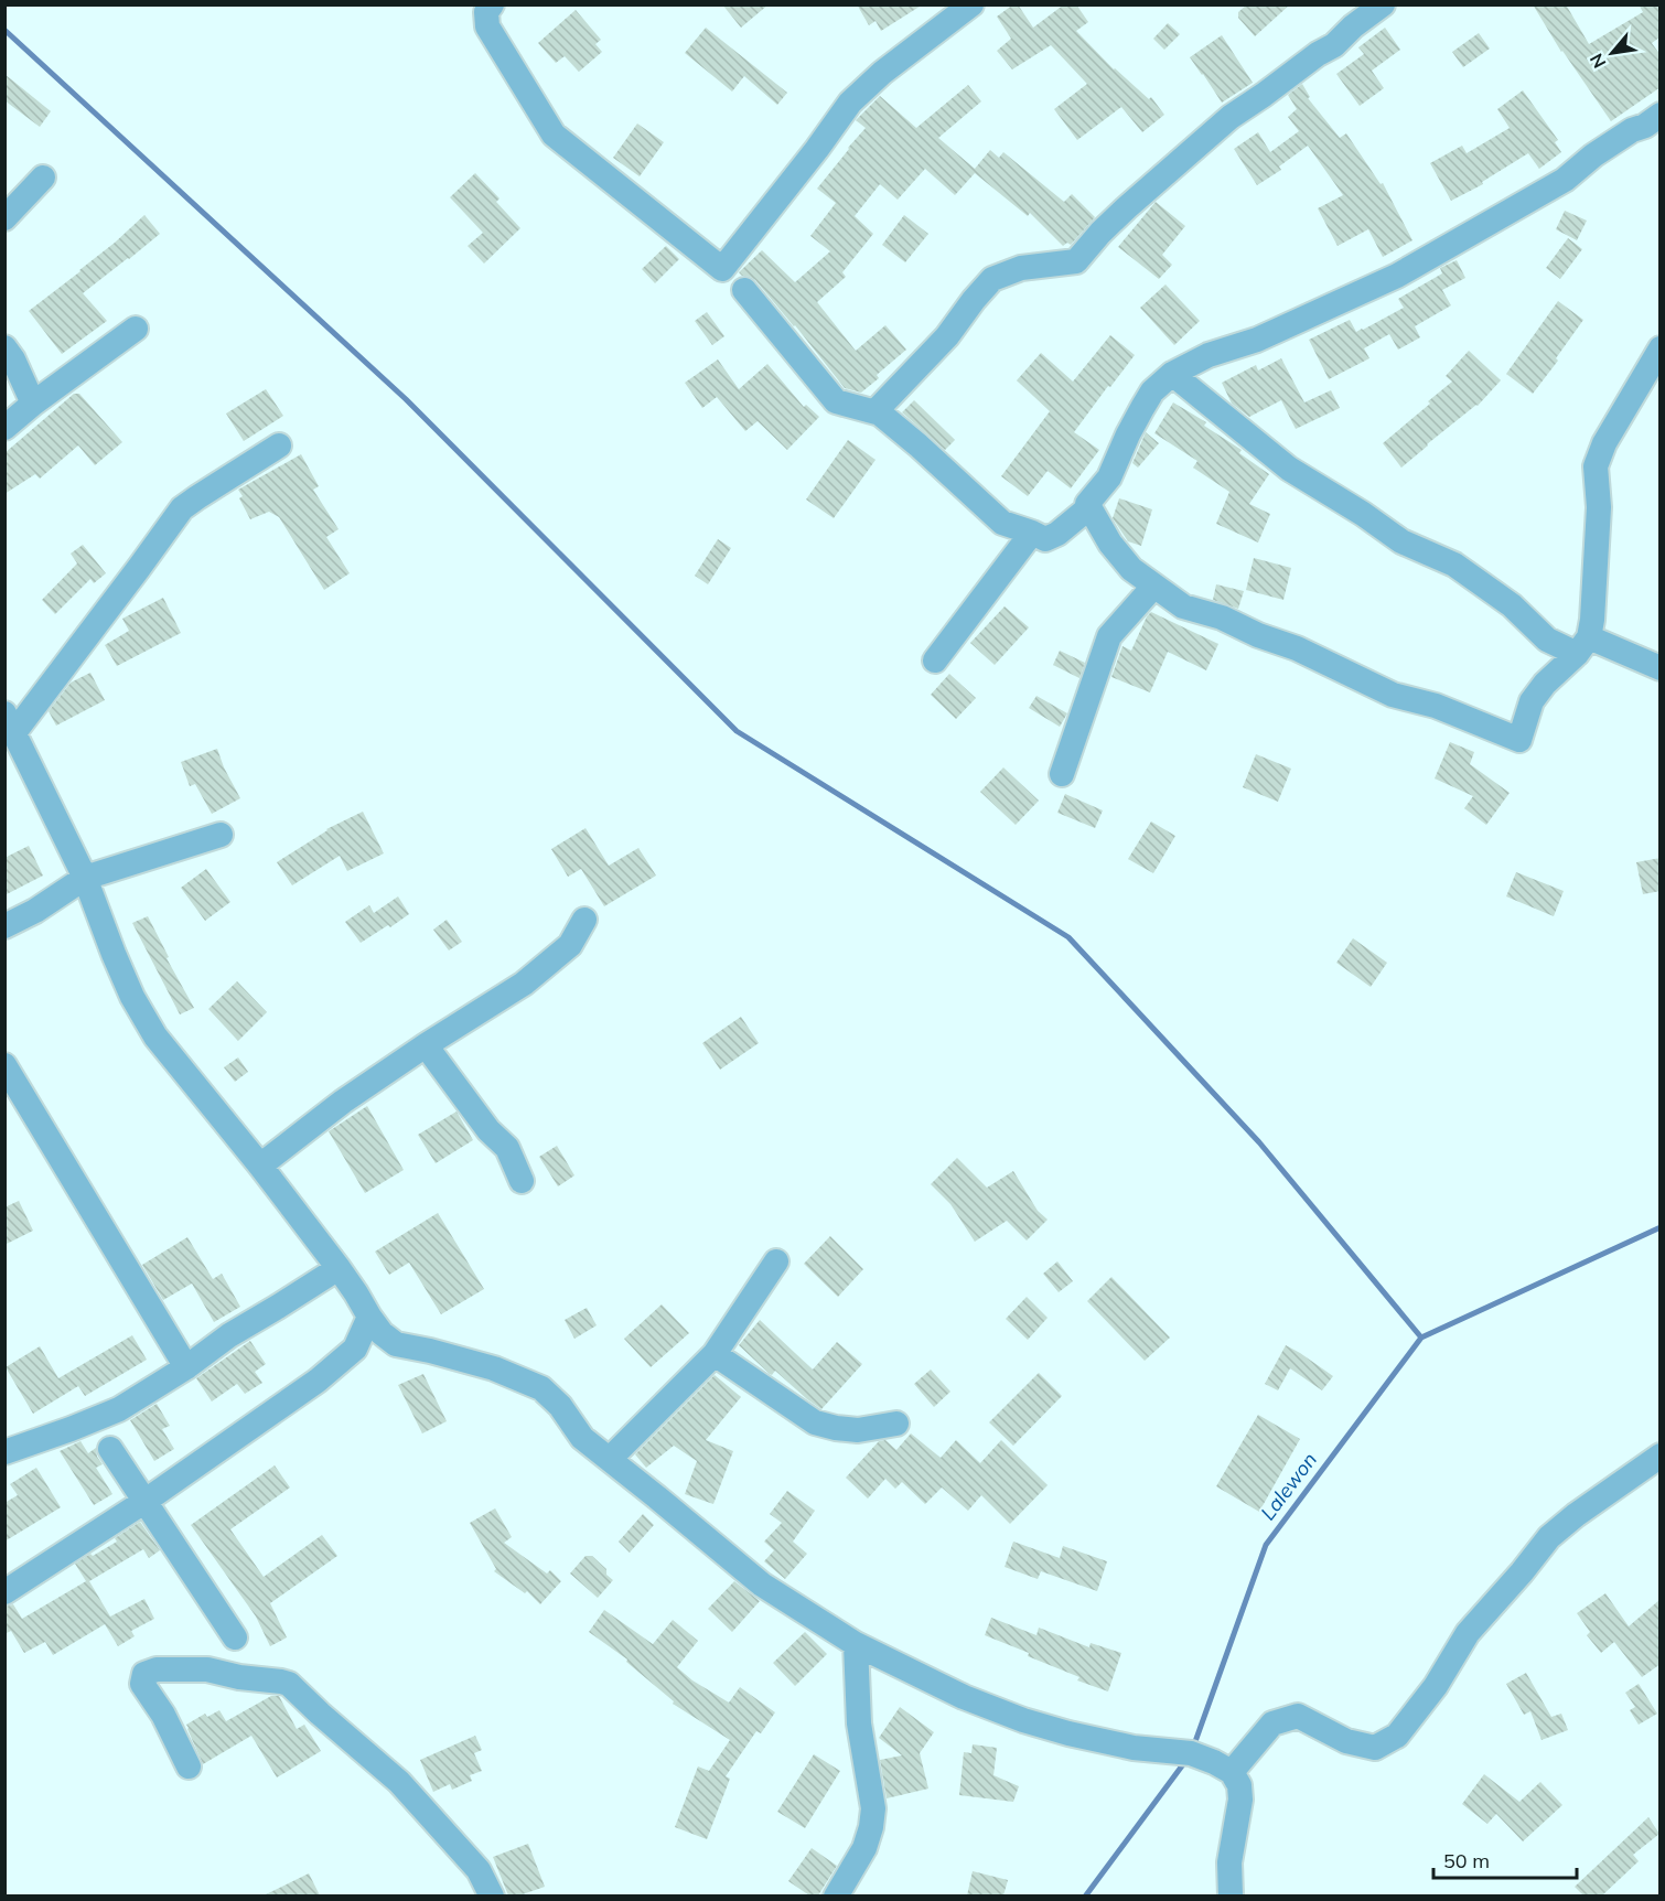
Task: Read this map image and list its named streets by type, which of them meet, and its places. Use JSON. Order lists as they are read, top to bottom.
{
  "water": ["Lalewon"],
  "scale_bar": "50 m",
  "north": "bottom left"
}
